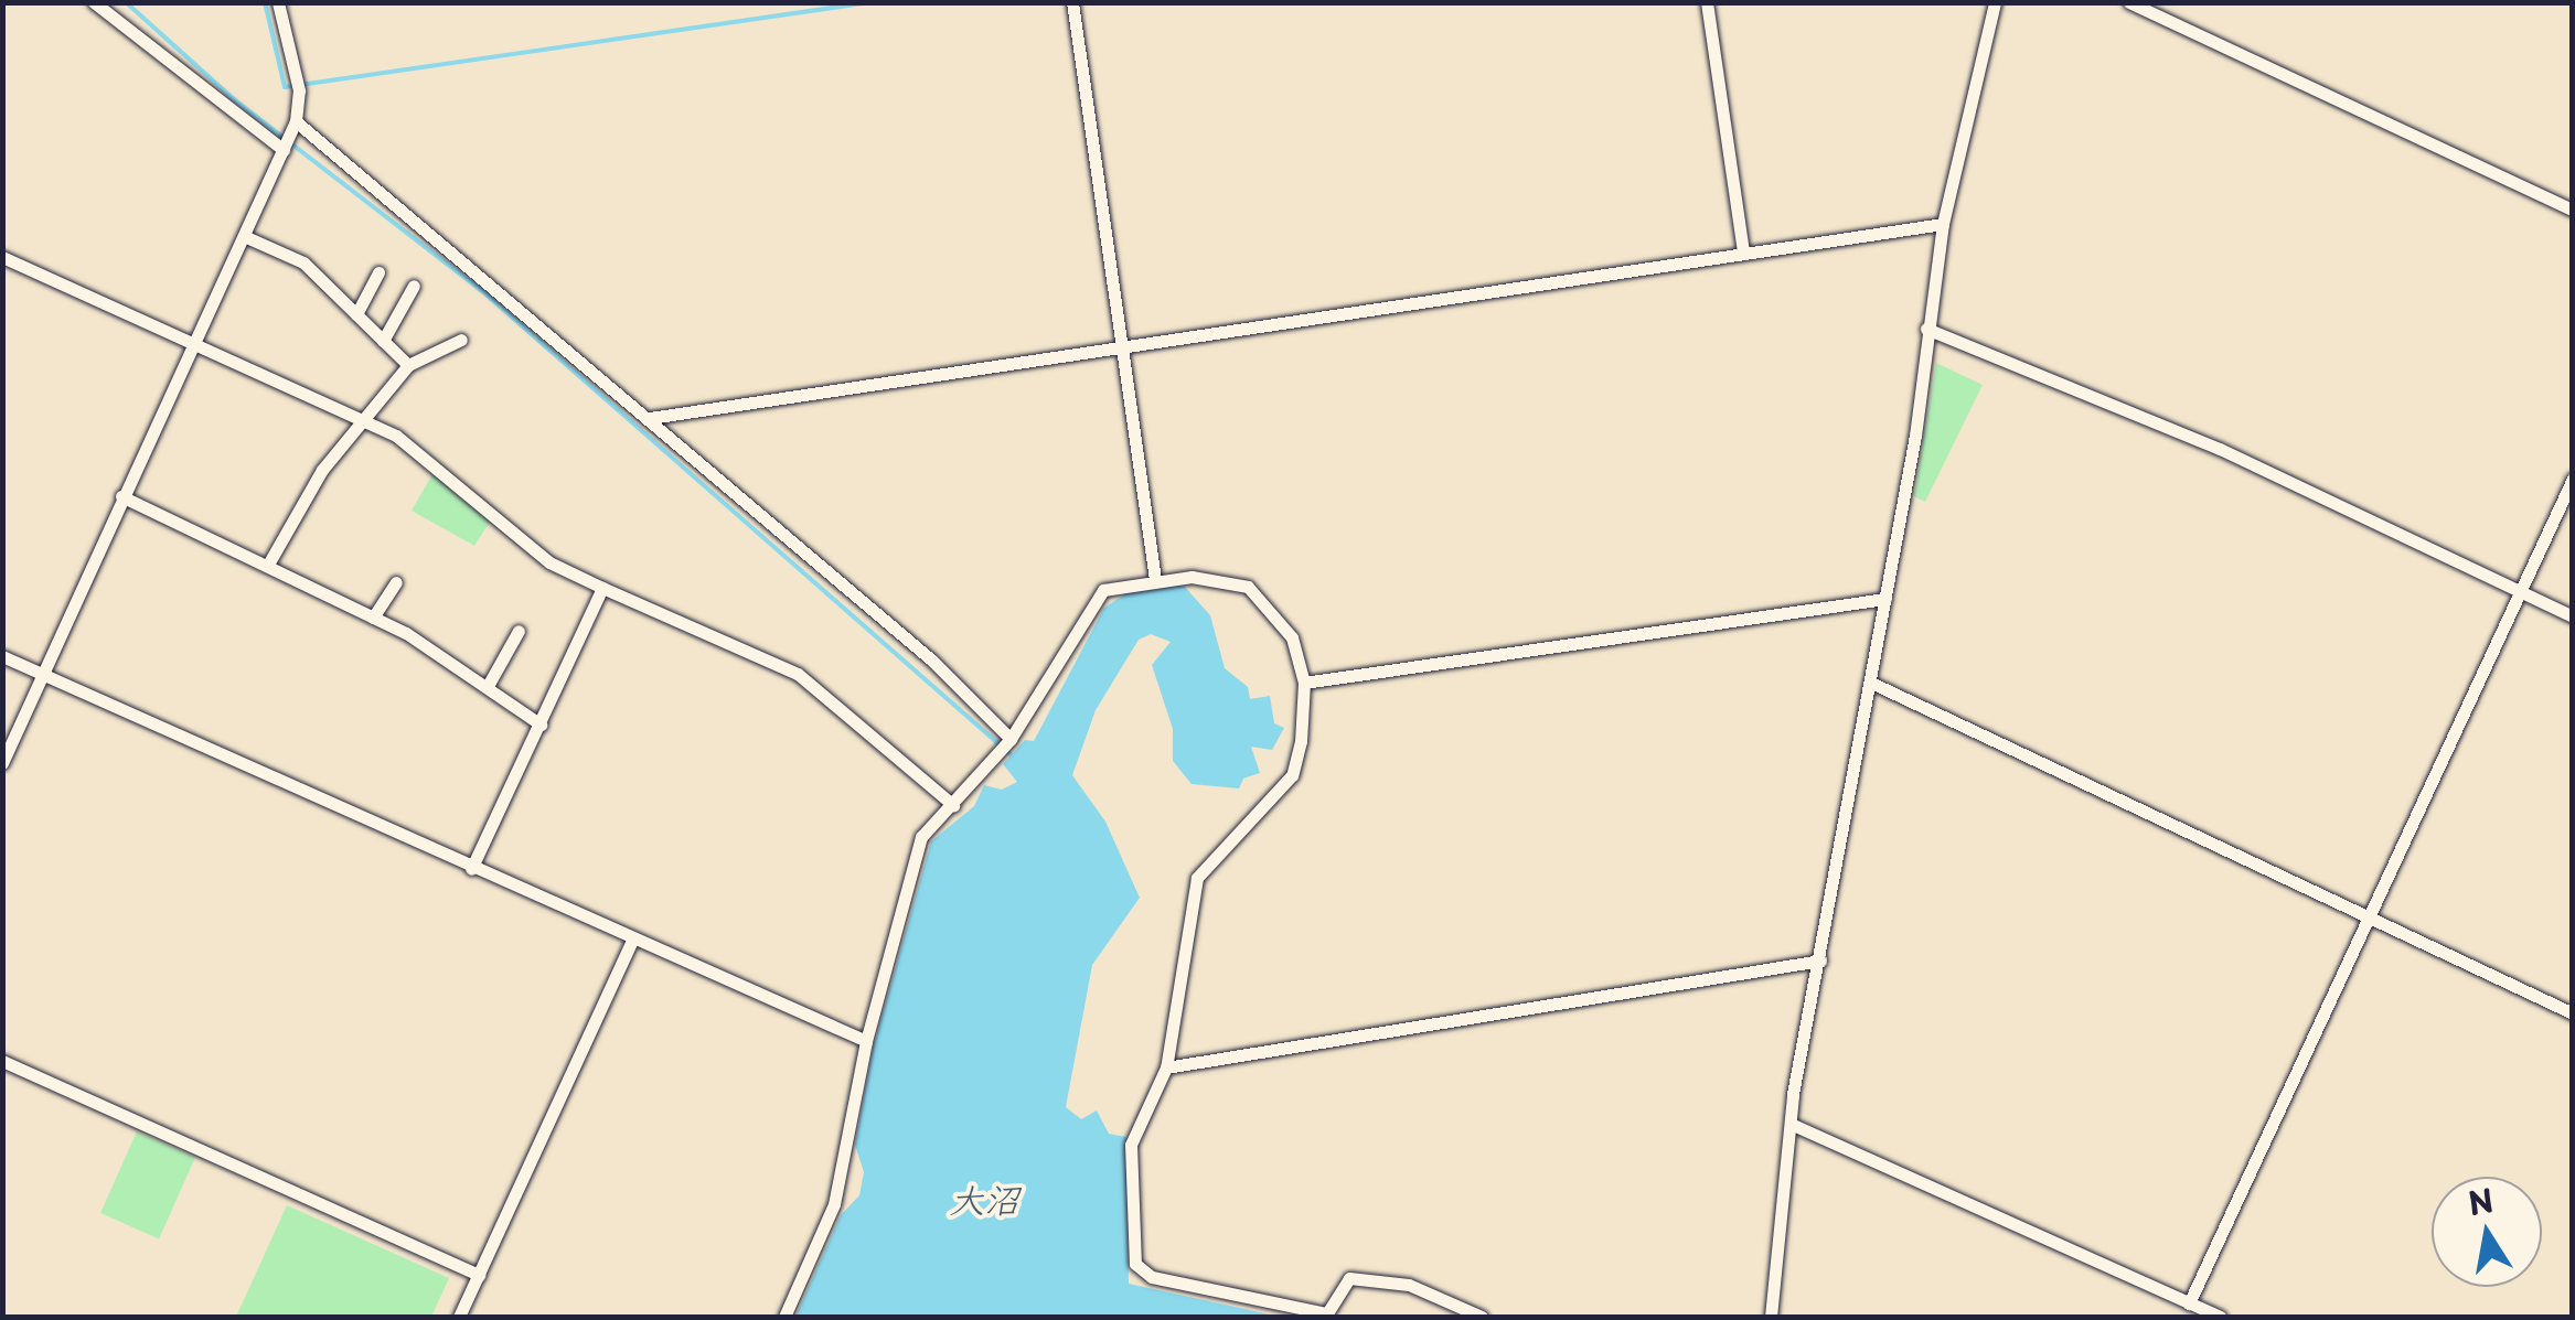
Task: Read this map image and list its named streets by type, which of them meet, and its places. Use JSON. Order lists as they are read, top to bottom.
{
  "water": ["大沼"],
  "north": "top"
}
